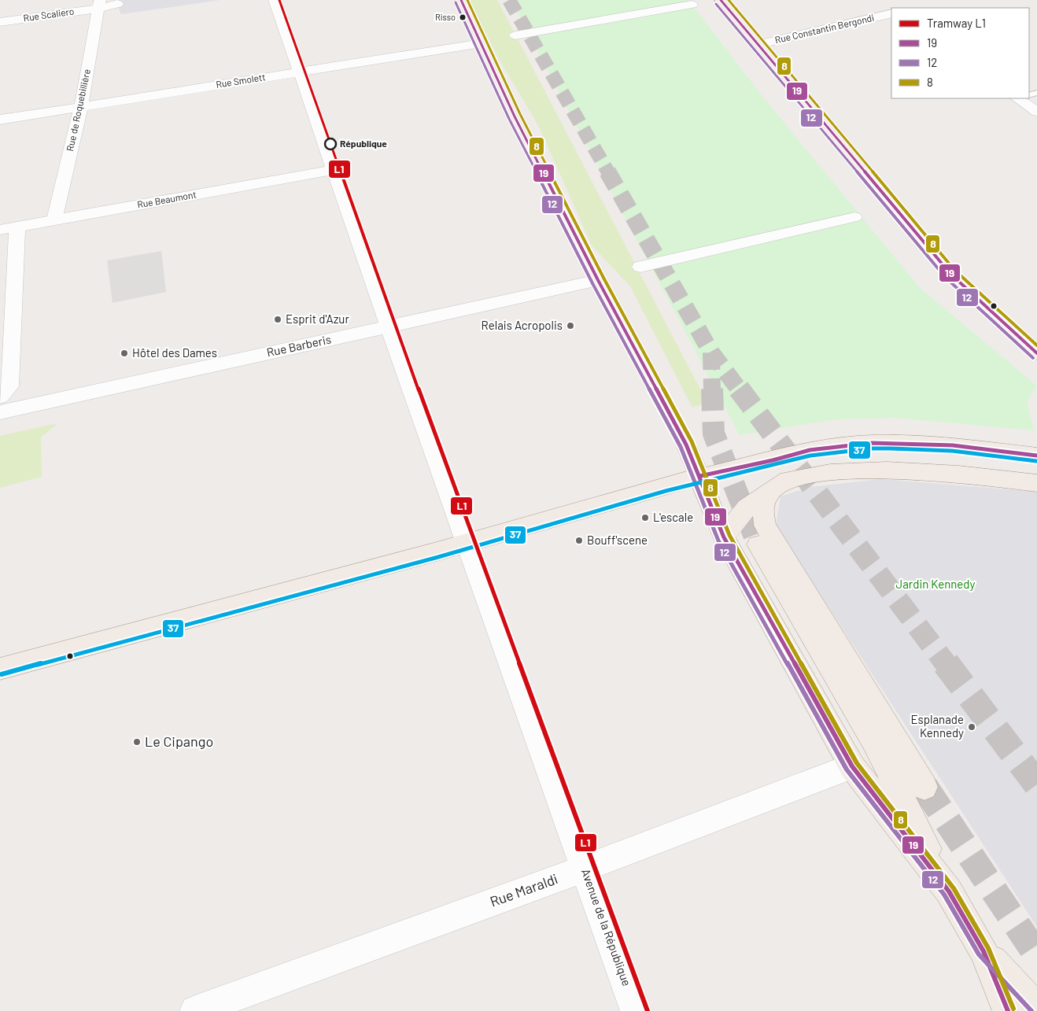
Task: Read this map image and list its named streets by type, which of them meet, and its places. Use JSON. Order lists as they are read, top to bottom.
{
  "streets": {
    "street": [
      "Rue Scaliero",
      "Rue Constantin Bergondi",
      "Rue Smolett",
      "Rue de Roquebillière",
      "Rue Beaumont",
      "Rue Barberis",
      "Rue Maraldi",
      "Avenue de la République"
    ]
  },
  "crossings": [
    ["Rue Scaliero", "Rue de Roquebillière"],
    ["Rue Smolett", "Rue de Roquebillière"],
    ["Rue Smolett", "Avenue de la République"],
    ["Rue de Roquebillière", "Rue Beaumont"],
    ["Rue Beaumont", "Avenue de la République"],
    ["Rue Barberis", "Avenue de la République"],
    ["Rue Maraldi", "Avenue de la République"]
  ],
  "parks": ["Jardin Kennedy"],
  "places": [
    "Risso",
    "République",
    "Esprit d'Azur",
    "Relais Acropolis",
    "Hôtel des Dames",
    "L'escale",
    "Bouff'scene",
    "Esplanade Kennedy",
    "Le Cipango"
  ],
  "lines": [
    "tram line L1",
    "transit line 19",
    "transit line 8",
    "transit line 12",
    "transit line 37"
  ],
  "legend": [
    "Tramway L1",
    "19",
    "12",
    "8"
  ]
}
